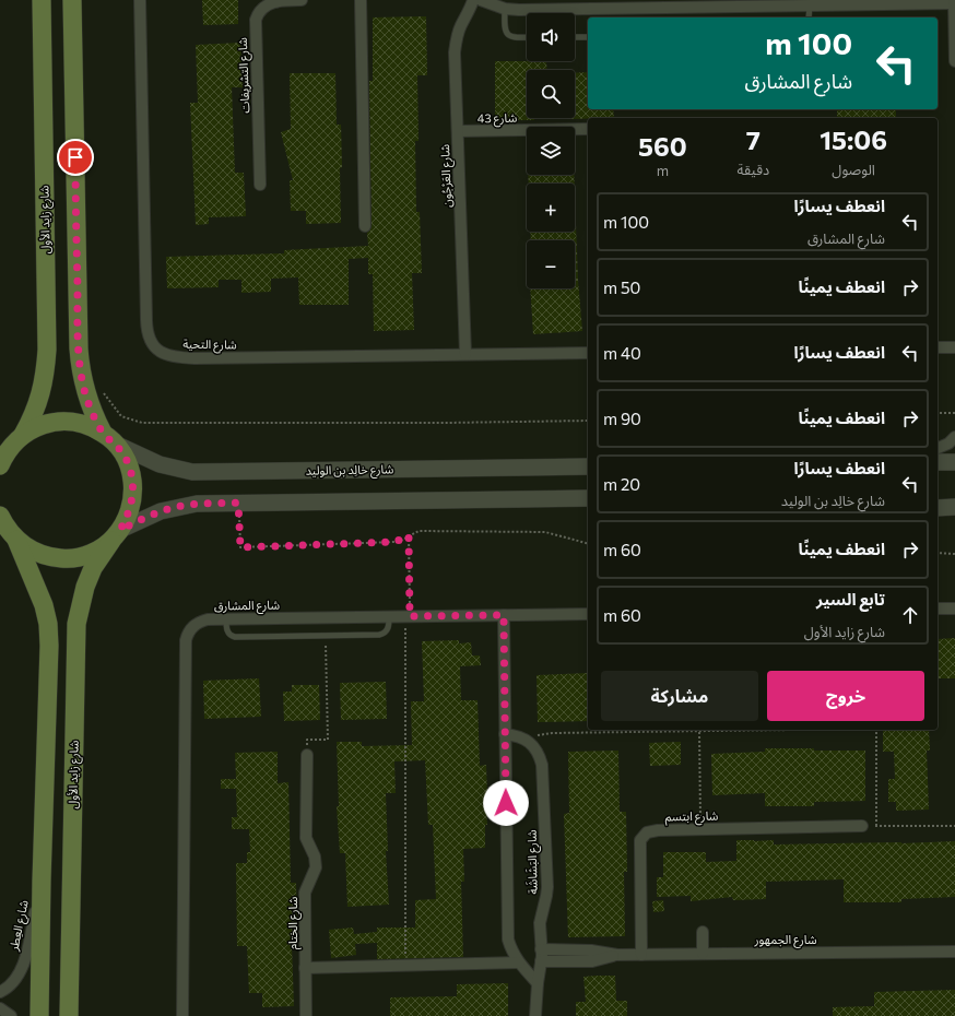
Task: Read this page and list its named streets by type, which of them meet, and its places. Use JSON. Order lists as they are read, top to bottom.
{
  "streets": {
    "main road": ["شارع زايد الأول"],
    "street": [
      "شارع التشريفات",
      "شارع 43",
      "شارع العَرْجُون",
      "شارع التحية",
      "شارع خالِد بن الوليد",
      "شارع المشارق",
      "شارع ابتسم",
      "شارع البَشَاشَة",
      "شارع الختام",
      "شارع العِطر",
      "شارع الجمهور"
    ]
  },
  "crossings": [
    ["شارع 43", "شارع العَرْجُون"],
    ["شارع العَرْجُون", "شارع التحية"],
    ["شارع زايد الأول", "شارع خالِد بن الوليد"],
    ["شارع المشارق", "شارع البَشَاشَة"],
    ["شارع ابتسم", "شارع الجمهور"],
    ["شارع البَشَاشَة", "شارع الجمهور"]
  ],
  "page": {
    "map_buttons": ["+", "−"],
    "turn": ["100 m", "شارع المشارق"],
    "eta": [
      "15:06",
      "الوصول",
      "7",
      "دقيقة",
      "560",
      "m"
    ],
    "list": [
      {
        "name": "انعطف يسارًا",
        "note": "شارع المشارق",
        "value": "100 m"
      },
      {
        "name": "انعطف يمينًا",
        "value": "50 m"
      },
      {
        "name": "انعطف يسارًا",
        "value": "40 m"
      },
      {
        "name": "انعطف يمينًا",
        "value": "90 m"
      },
      {
        "name": "انعطف يسارًا",
        "note": "شارع خالِد بن الوليد",
        "value": "20 m"
      },
      {
        "name": "انعطف يمينًا",
        "value": "60 m"
      },
      {
        "name": "تابع السير",
        "note": "شارع زايد الأول",
        "value": "60 m"
      }
    ],
    "buttons": ["خروج", "مشاركة"]
  }
}
